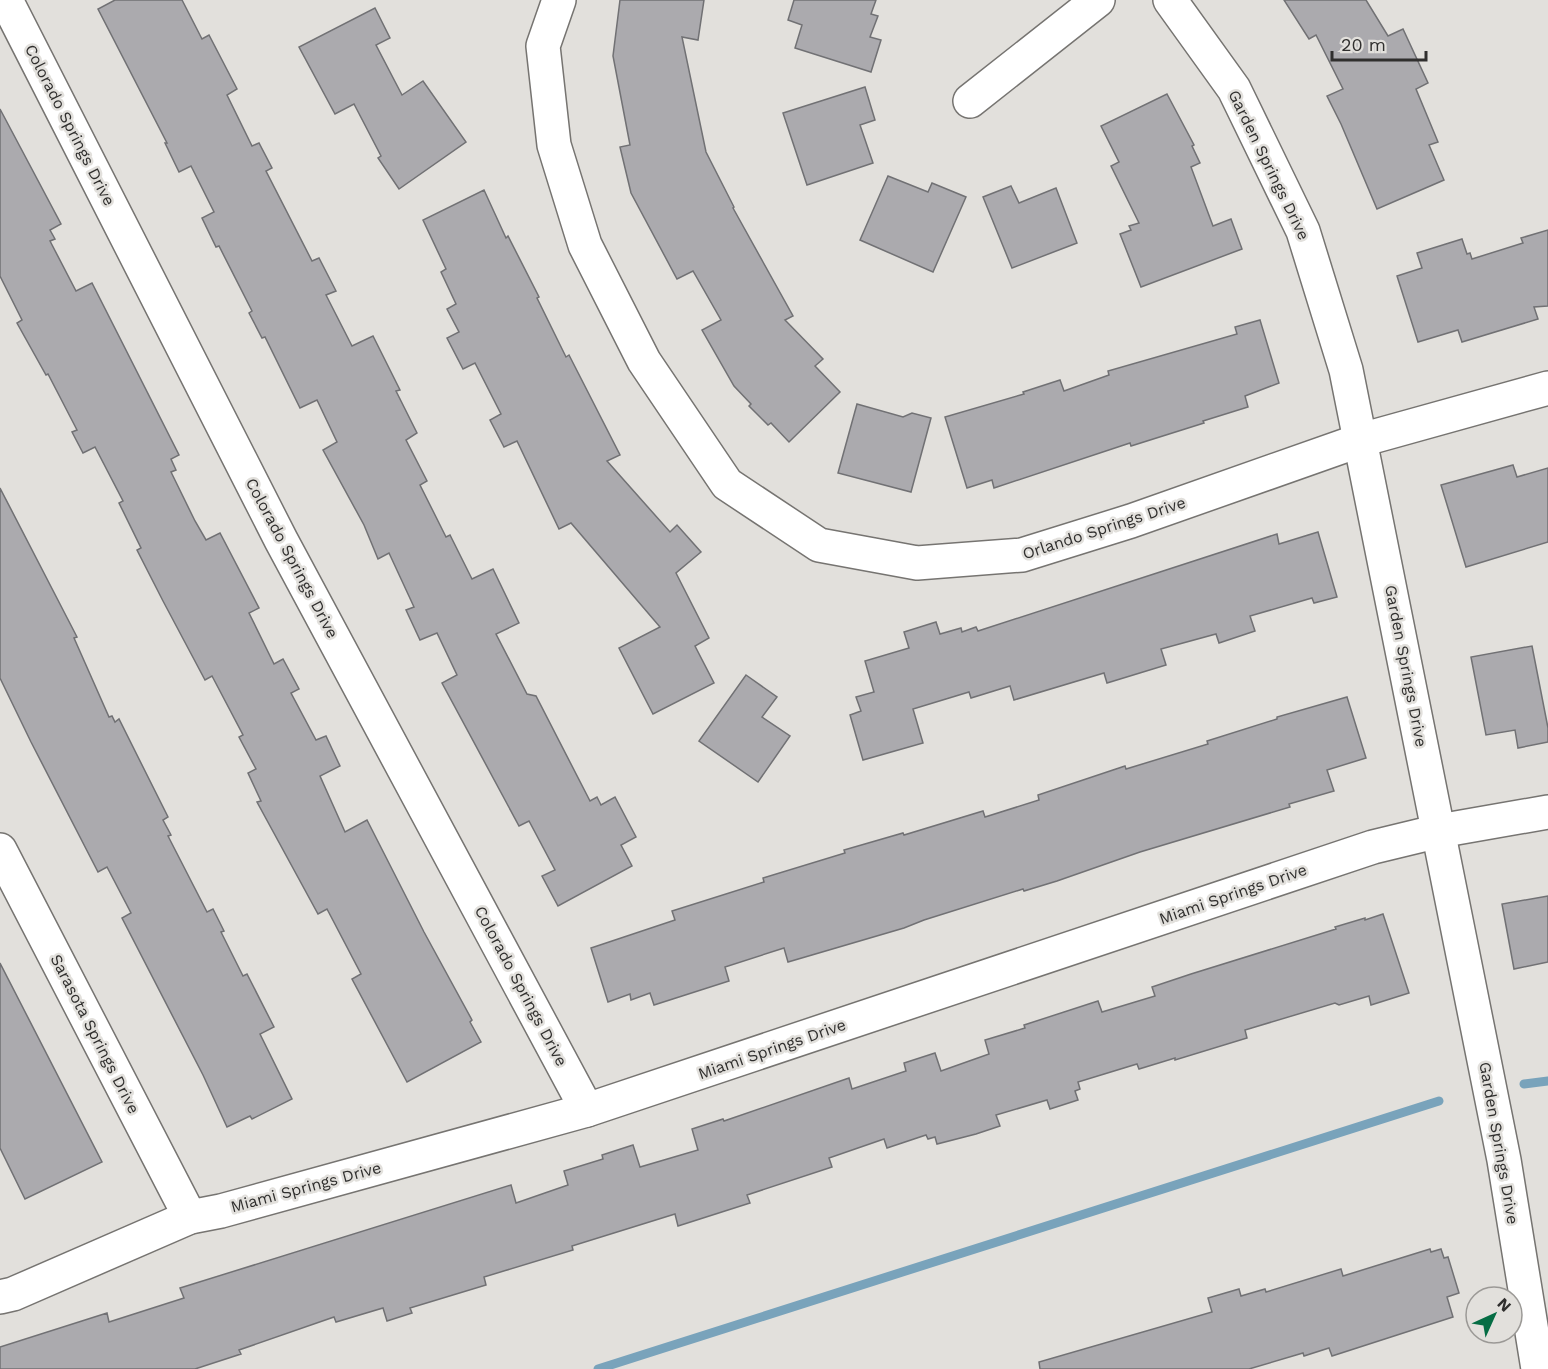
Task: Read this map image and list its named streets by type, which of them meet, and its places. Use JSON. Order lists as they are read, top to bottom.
{
  "streets": {
    "street": [
      "Colorado Springs Drive",
      "Garden Springs Drive",
      "Orlando Springs Drive",
      "Miami Springs Drive",
      "Sarasota Springs Drive"
    ]
  },
  "crossings": [
    ["Colorado Springs Drive", "Miami Springs Drive"],
    ["Garden Springs Drive", "Orlando Springs Drive"],
    ["Garden Springs Drive", "Miami Springs Drive"],
    ["Miami Springs Drive", "Sarasota Springs Drive"]
  ],
  "scale_bar": "20 m",
  "north": "top right"
}
